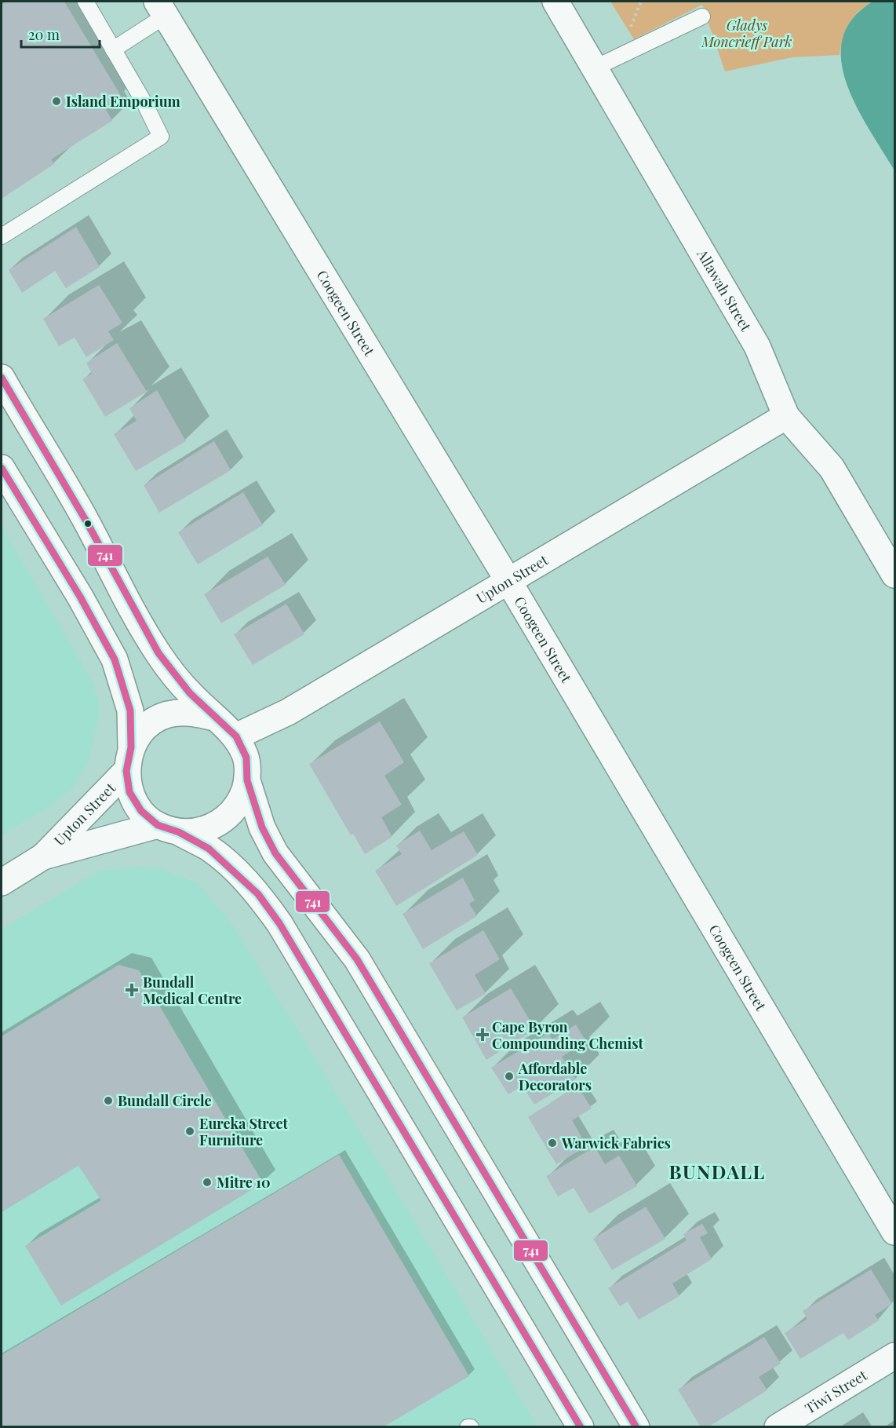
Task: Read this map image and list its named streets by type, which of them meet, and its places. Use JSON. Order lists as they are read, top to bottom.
{
  "streets": {
    "street": [
      "Allawah Street",
      "Coogeen Street",
      "Upton Street",
      "Tiwi Street"
    ]
  },
  "crossings": [
    ["Allawah Street", "Upton Street"],
    ["Coogeen Street", "Upton Street"]
  ],
  "districts": ["BUNDALL"],
  "parks": ["Gladys Moncrieff Park"],
  "places": {
    "other": [
      "Island Emporium",
      "Affordable Decorators",
      "Bundall Circle",
      "Eureka Street Furniture",
      "Warwick Fabrics",
      "Mitre 10"
    ],
    "health": ["Bundall Medical Centre", "Cape Byron Compounding Chemist"]
  },
  "lines": ["transit line 741"],
  "scale_bar": "20 m"
}
